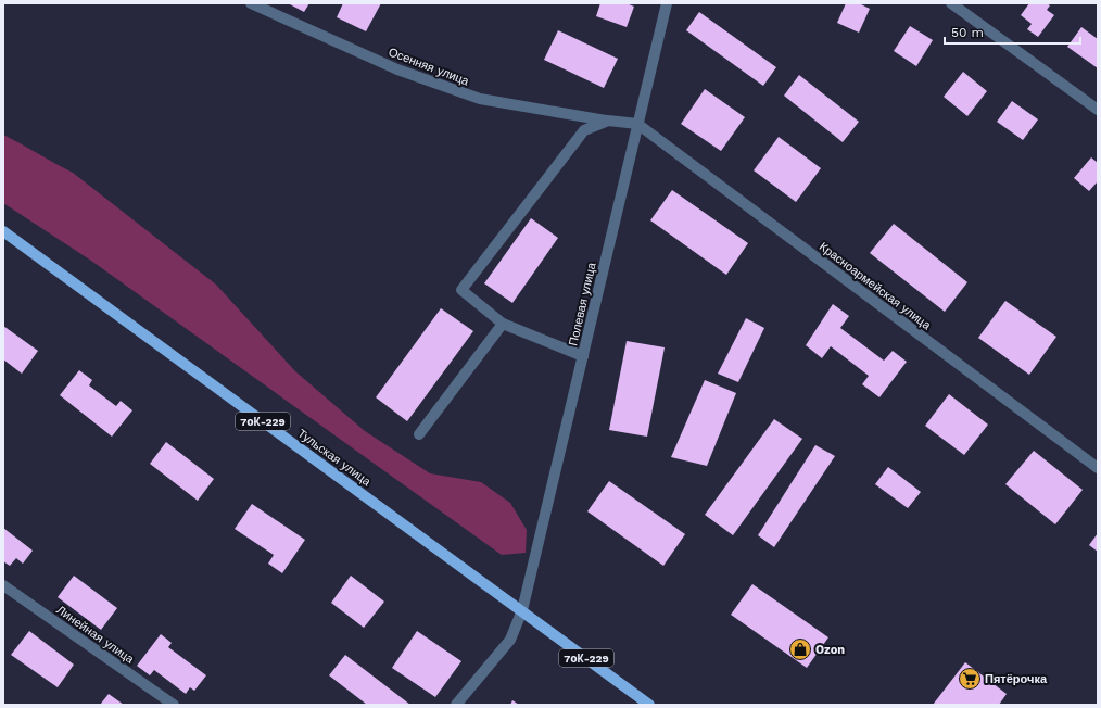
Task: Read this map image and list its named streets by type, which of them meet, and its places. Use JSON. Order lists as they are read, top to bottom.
{
  "streets": {
    "main road": ["70К-229", "Тульская улица"],
    "street": [
      "Осенняя улица",
      "Красноармейская улица",
      "Полевая улица",
      "Линейная улица"
    ]
  },
  "crossings": [
    ["Осенняя улица", "Красноармейская улица"],
    ["Осенняя улица", "Полевая улица"],
    ["Красноармейская улица", "Полевая улица"],
    ["Полевая улица", "Тульская улица"]
  ],
  "places": {
    "shop": ["Ozon"],
    "supermarket": ["Пятёрочка"]
  },
  "scale_bar": "50 m"
}
